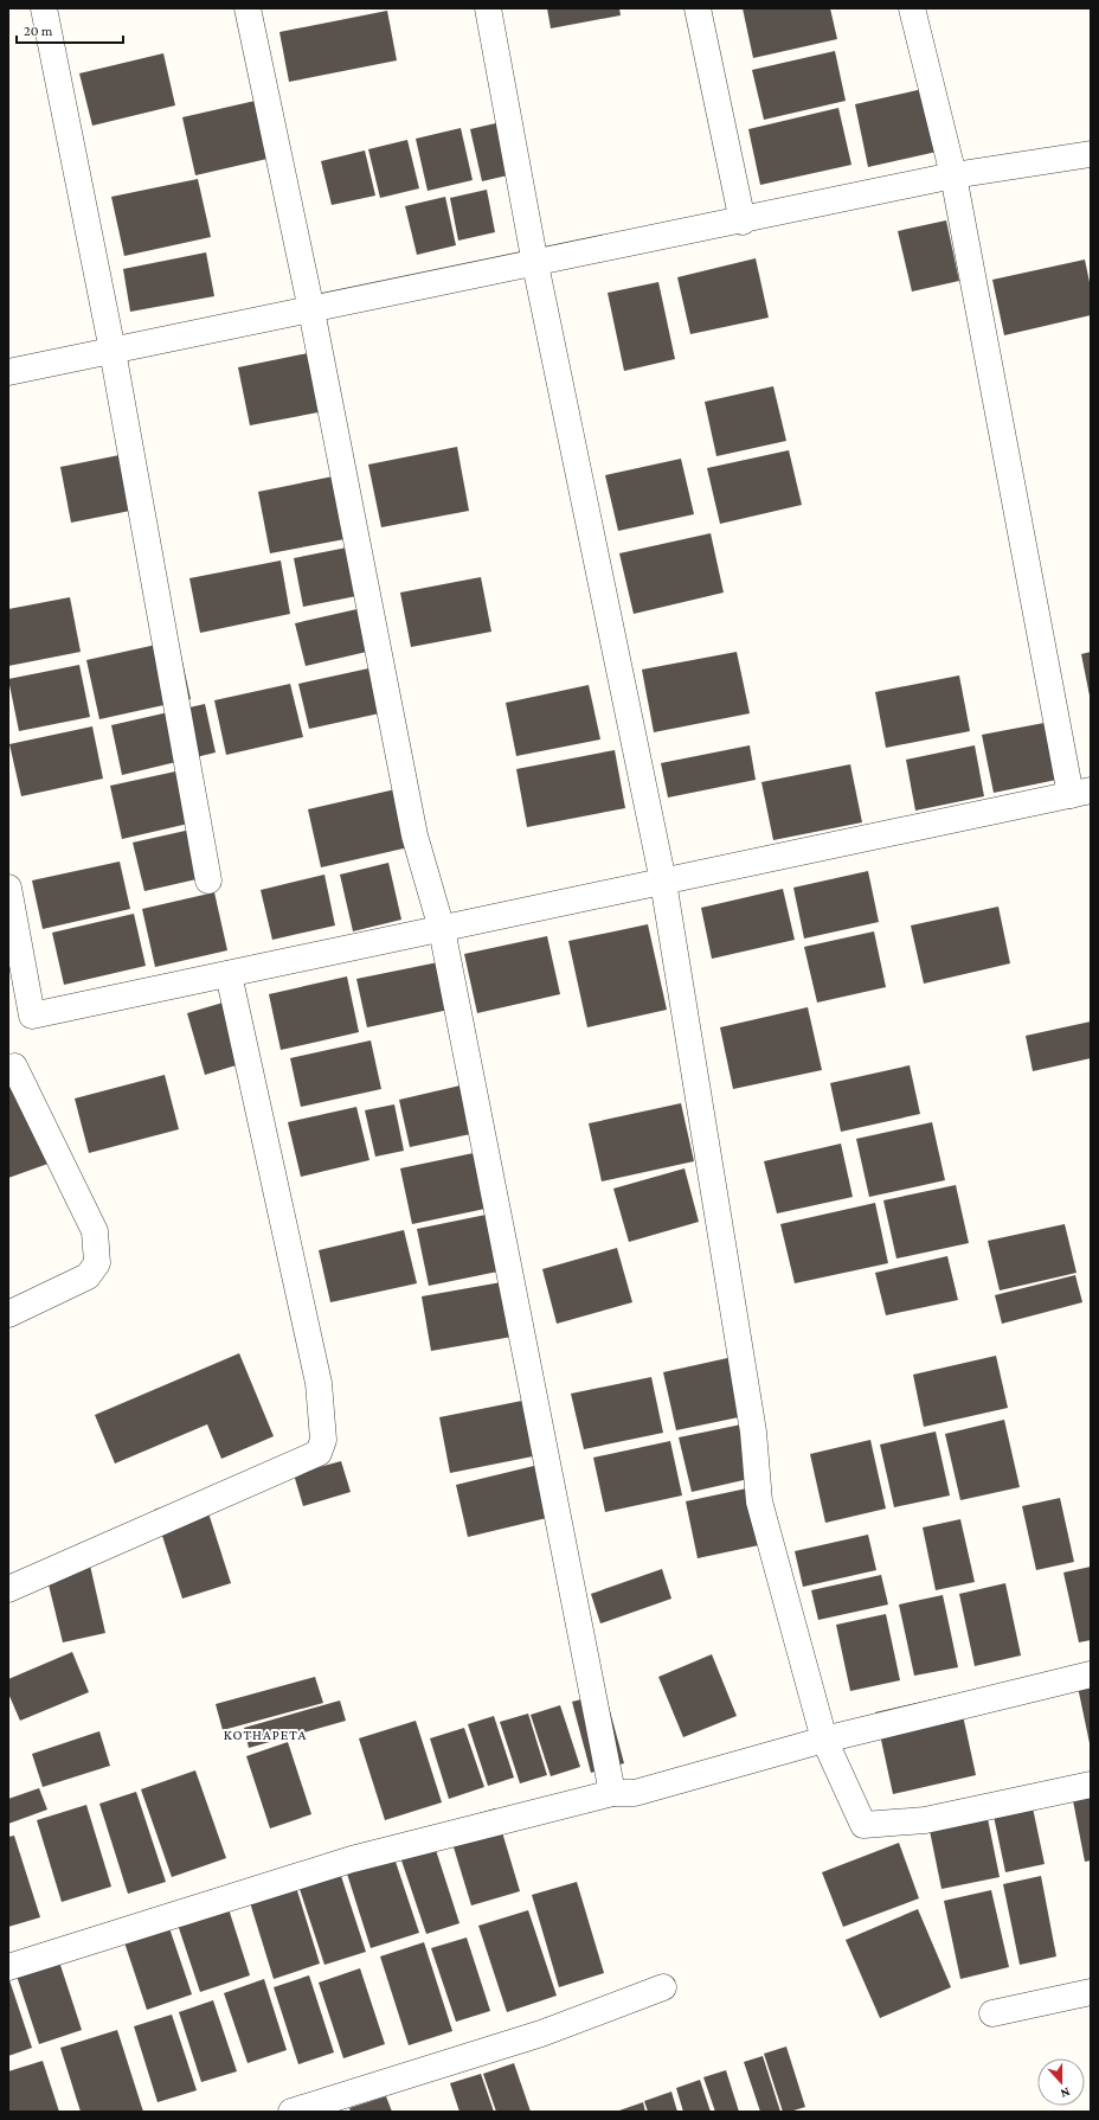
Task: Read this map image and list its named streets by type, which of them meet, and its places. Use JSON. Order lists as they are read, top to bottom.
{
  "districts": ["KOTHAPETA"],
  "scale_bar": "20 m",
  "north": "bottom"
}
